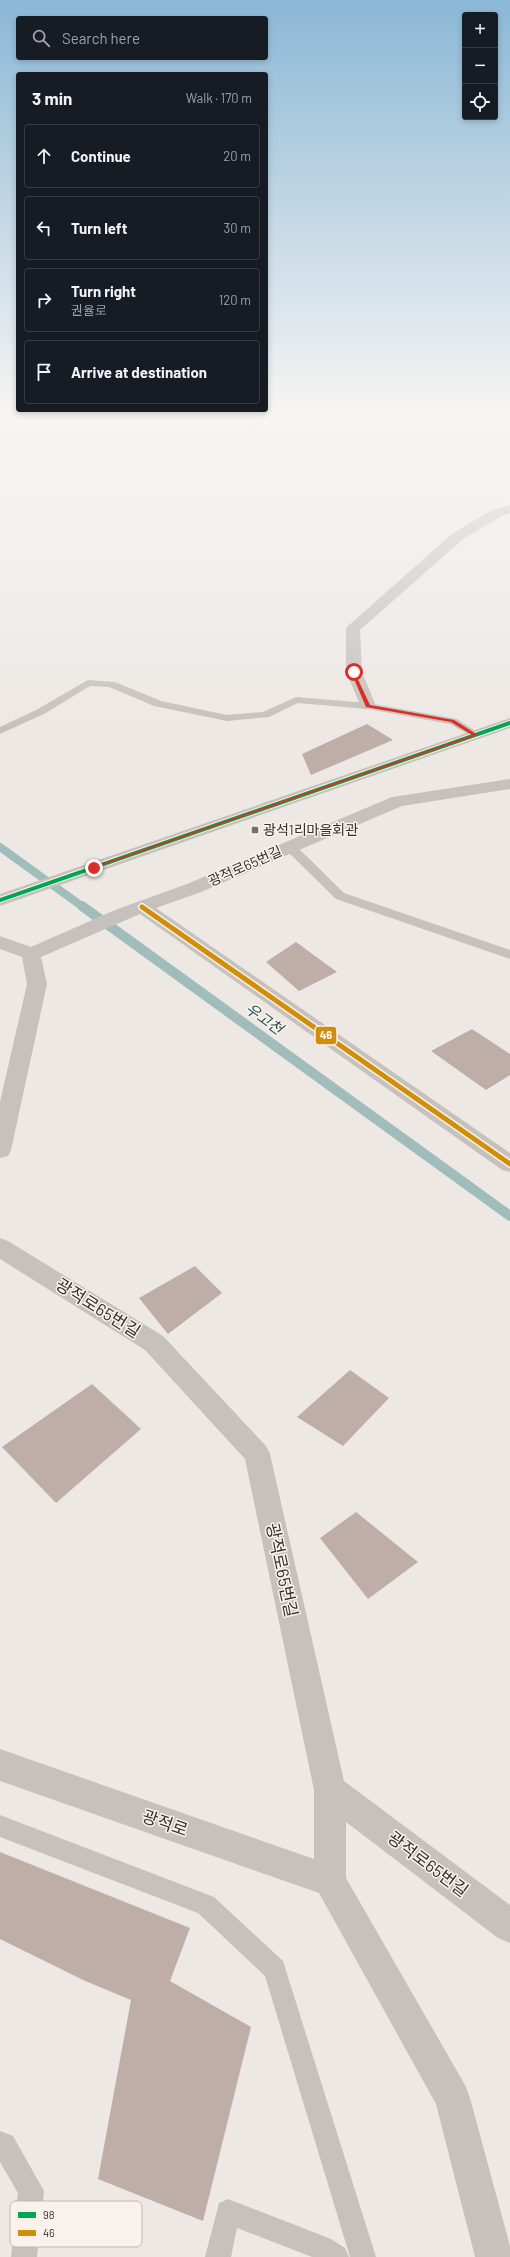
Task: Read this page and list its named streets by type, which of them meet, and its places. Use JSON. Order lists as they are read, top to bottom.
{
  "streets": {
    "street": ["광적로65번길", "광적로"]
  },
  "water": ["우고천"],
  "places": {
    "transit": ["광석1리마을회관"]
  },
  "lines": ["transit line 98", "transit line 46"],
  "legend": ["98", "46"],
  "page": {
    "map_buttons": ["+", "−"],
    "search": "Search here",
    "heading": ["3 min", "Walk · 170 m"],
    "list": [
      ["Continue", "20 m"],
      ["Turn left", "30 m"],
      ["Turn right", "권율로", "120 m"],
      "Arrive at destination"
    ]
  }
}
